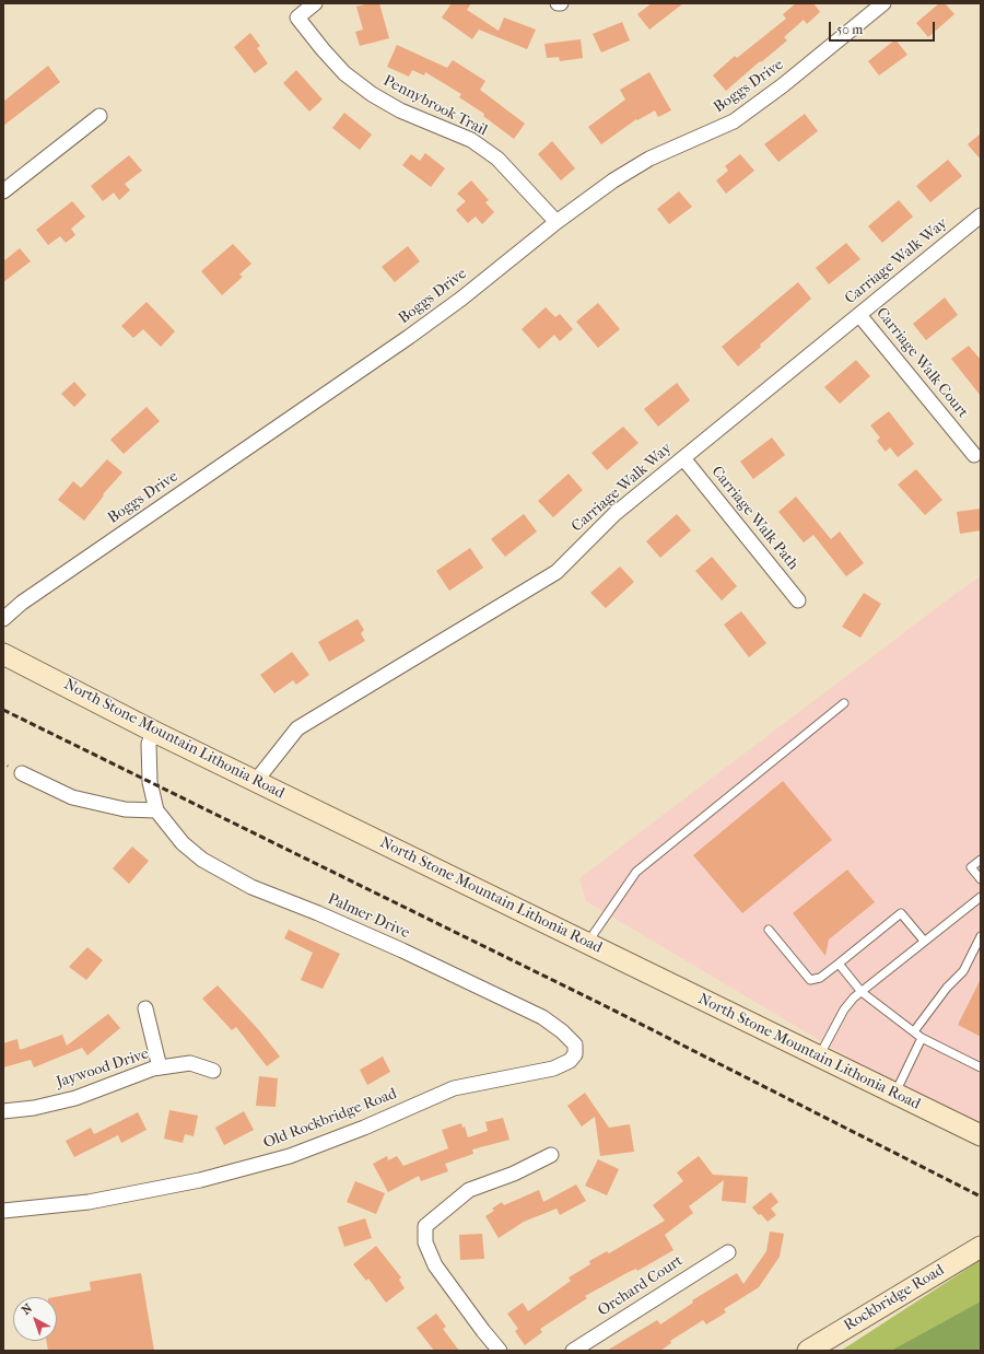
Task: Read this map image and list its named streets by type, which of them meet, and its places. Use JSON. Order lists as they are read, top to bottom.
{
  "streets": {
    "main road": ["North Stone Mountain Lithonia Road", "Rockbridge Road"],
    "street": [
      "Boggs Drive",
      "Pennybrook Trail",
      "Carriage Walk Way",
      "Carriage Walk Court",
      "Carriage Walk Path",
      "Palmer Drive",
      "Jaywood Drive",
      "Old Rockbridge Road",
      "Orchard Court"
    ]
  },
  "crossings": [
    ["Boggs Drive", "Pennybrook Trail"],
    ["Carriage Walk Way", "Carriage Walk Court"],
    ["Carriage Walk Way", "Carriage Walk Path"],
    ["Carriage Walk Way", "North Stone Mountain Lithonia Road"],
    ["North Stone Mountain Lithonia Road", "Palmer Drive"],
    ["Palmer Drive", "Old Rockbridge Road"]
  ],
  "scale_bar": "50 m",
  "north": "top left"
}
